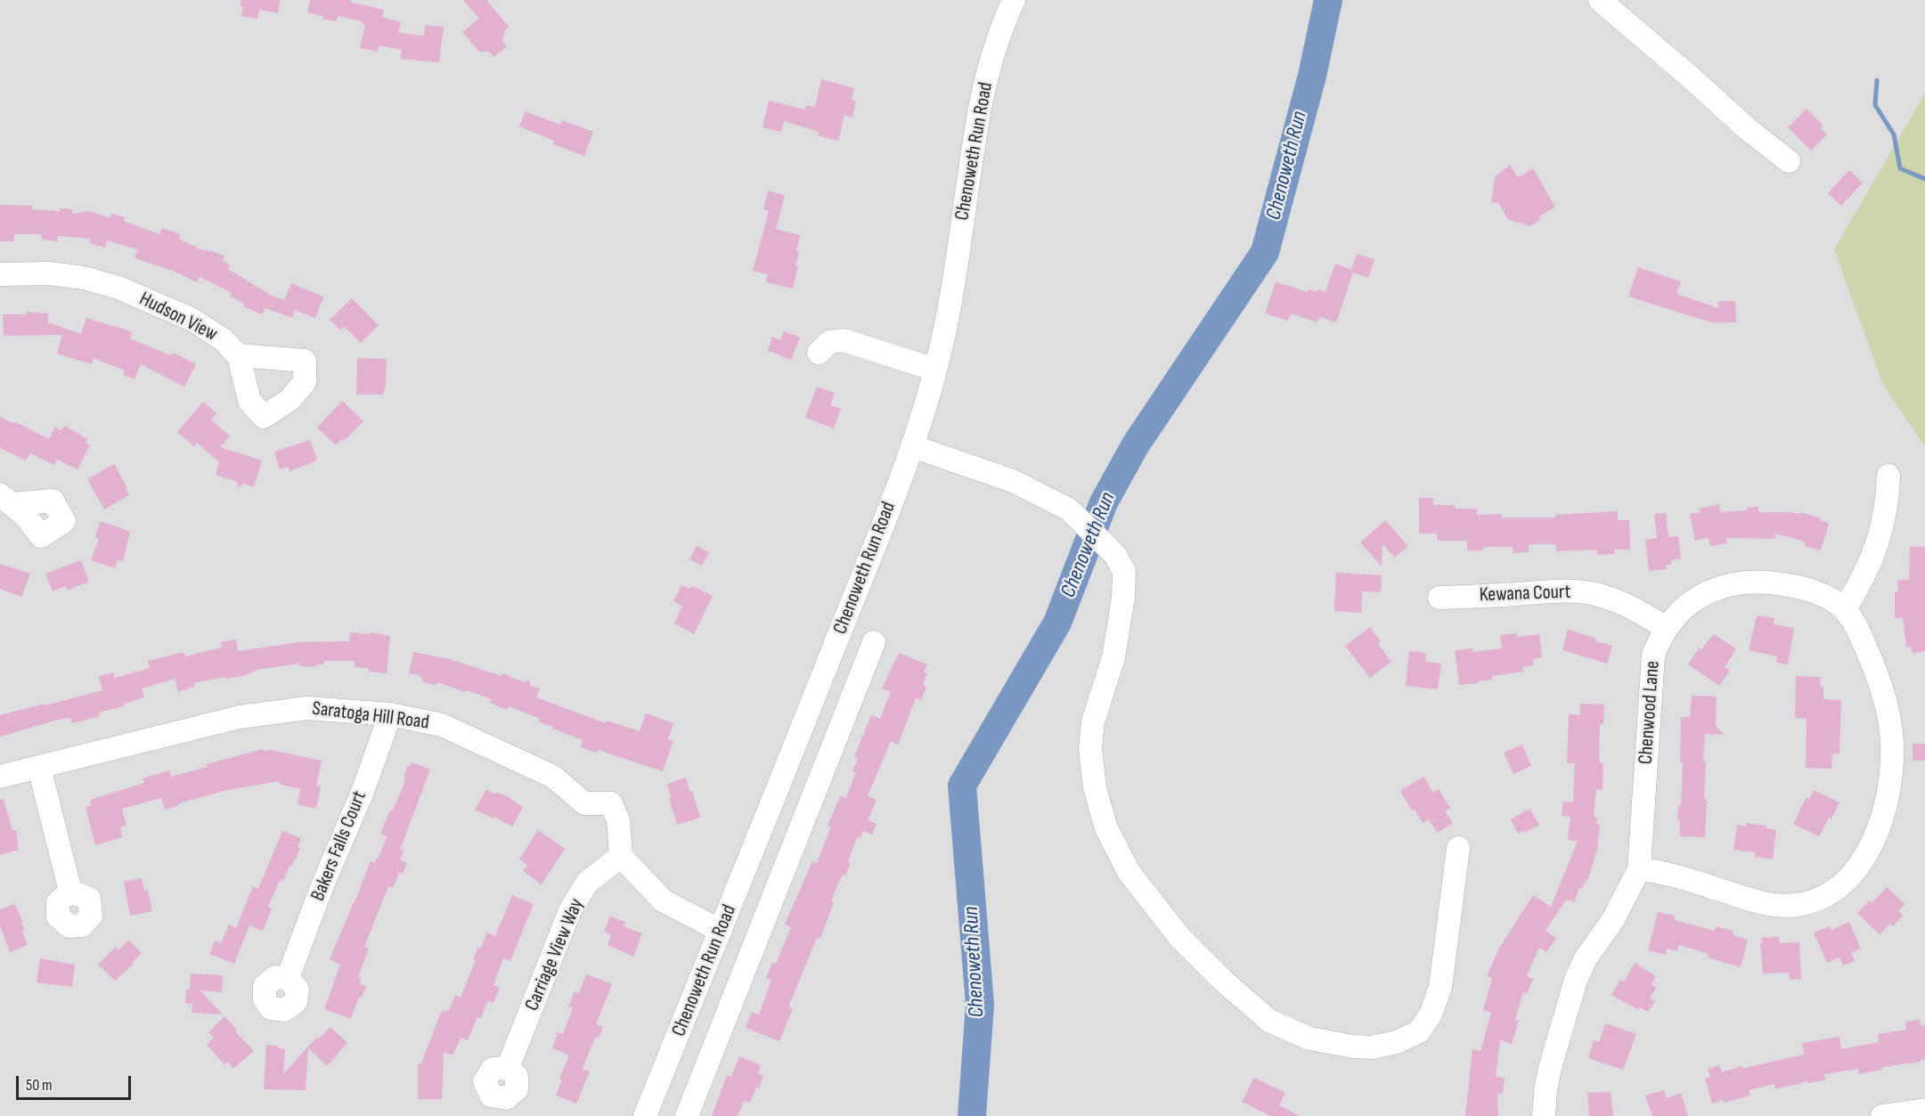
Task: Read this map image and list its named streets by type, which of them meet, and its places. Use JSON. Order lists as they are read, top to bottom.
{
  "streets": {
    "street": [
      "Chenoweth Run Road",
      "Hudson View",
      "Kewana Court",
      "Chenwood Lane",
      "Saratoga Hill Road",
      "Bakers Falls Court",
      "Carriage View Way"
    ]
  },
  "crossings": [
    ["Kewana Court", "Chenwood Lane"],
    ["Saratoga Hill Road", "Bakers Falls Court"],
    ["Saratoga Hill Road", "Carriage View Way"]
  ],
  "water": ["Chenoweth Run"],
  "scale_bar": "50 m"
}
